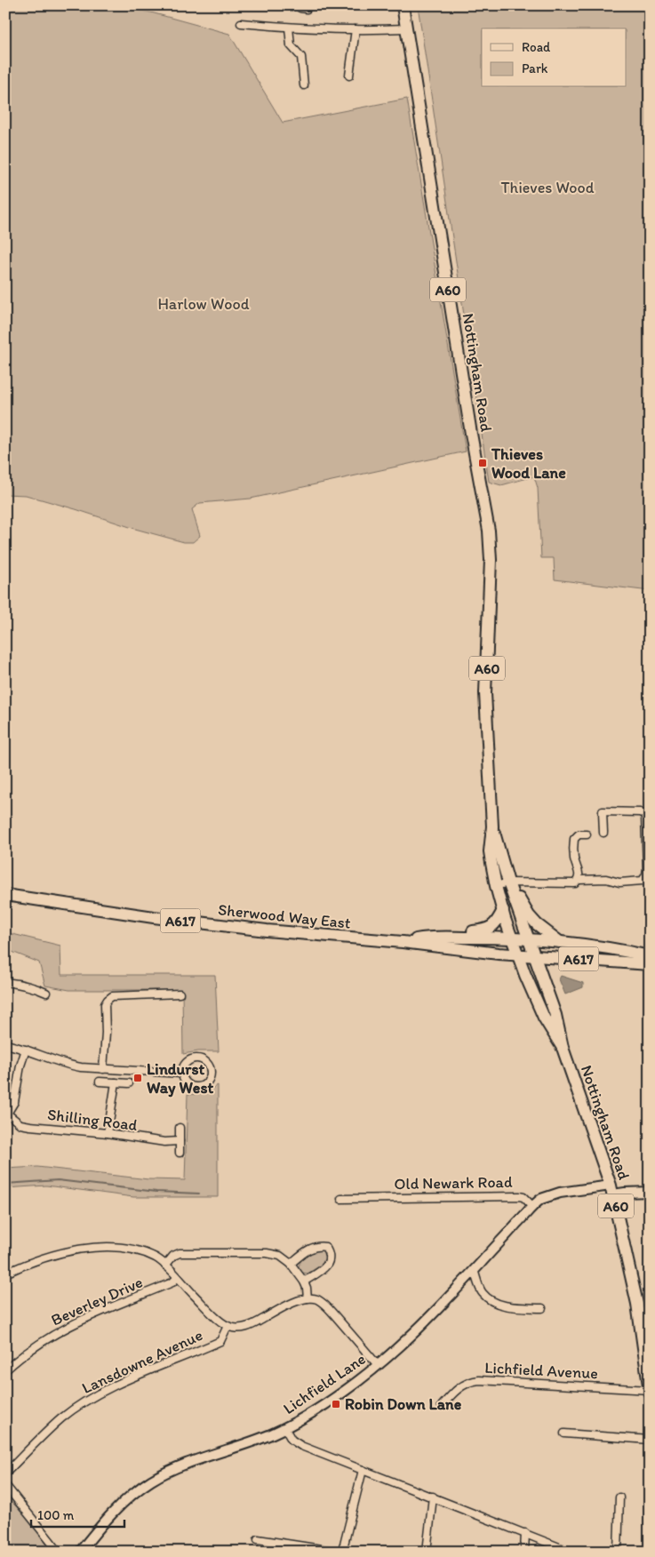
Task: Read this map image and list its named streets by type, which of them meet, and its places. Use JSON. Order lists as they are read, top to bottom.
{
  "streets": {
    "highway": [
      "A60",
      "Nottingham Road",
      "Sherwood Way East",
      "A617"
    ],
    "street": [
      "Shilling Road",
      "Old Newark Road",
      "Beverley Drive",
      "Lansdowne Avenue",
      "Lichfield Avenue",
      "Lichfield Lane"
    ]
  },
  "crossings": [
    ["Nottingham Road", "Sherwood Way East"],
    ["Nottingham Road", "A617"],
    ["Nottingham Road", "Lichfield Avenue"],
    ["Sherwood Way East", "A617"],
    ["Old Newark Road", "Lichfield Lane"]
  ],
  "parks": ["Thieves Wood", "Harlow Wood"],
  "places": {
    "transit": ["Thieves Wood Lane", "Lindurst Way West", "Robin Down Lane"]
  },
  "legend": ["Road", "Park"],
  "scale_bar": "100 m"
}
